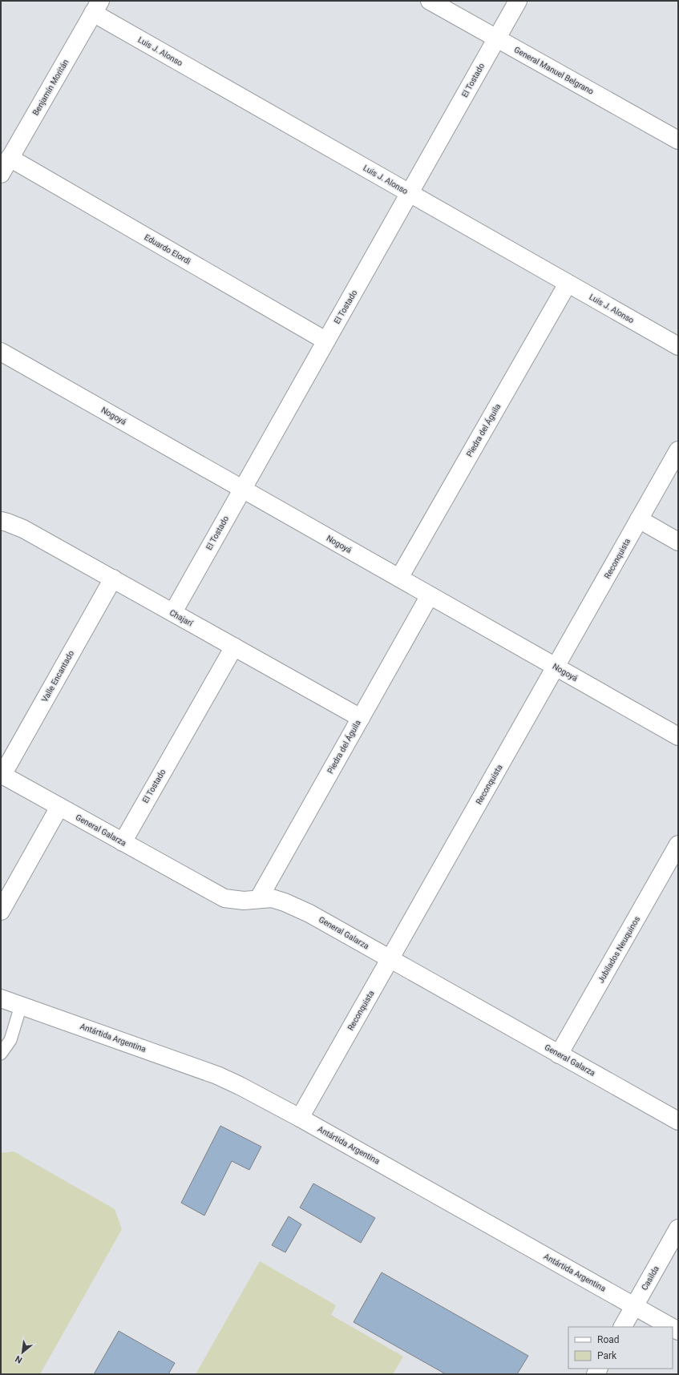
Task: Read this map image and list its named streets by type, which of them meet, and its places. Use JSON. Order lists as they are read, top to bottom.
{
  "streets": {
    "street": [
      "Luis J. Alonso",
      "General Manuel Belgrano",
      "El Tostado",
      "Benjamín Moritán",
      "Eduardo Elordi",
      "Nogoyá",
      "Piedra del Águila",
      "Reconquista",
      "Chajarí",
      "Valle Encantado",
      "General Galarza",
      "Jubilados Neuquinos",
      "Antártida Argentina",
      "Casilda"
    ]
  },
  "crossings": [
    ["Luis J. Alonso", "El Tostado"],
    ["Luis J. Alonso", "Benjamín Moritán"],
    ["Luis J. Alonso", "Piedra del Águila"],
    ["General Manuel Belgrano", "El Tostado"],
    ["El Tostado", "Eduardo Elordi"],
    ["El Tostado", "Nogoyá"],
    ["El Tostado", "Chajarí"],
    ["El Tostado", "General Galarza"],
    ["Benjamín Moritán", "Eduardo Elordi"],
    ["Nogoyá", "Piedra del Águila"],
    ["Nogoyá", "Reconquista"],
    ["Piedra del Águila", "Chajarí"],
    ["Piedra del Águila", "General Galarza"],
    ["Reconquista", "General Galarza"],
    ["Reconquista", "Antártida Argentina"],
    ["Chajarí", "Valle Encantado"],
    ["Valle Encantado", "General Galarza"],
    ["General Galarza", "Jubilados Neuquinos"],
    ["Antártida Argentina", "Casilda"]
  ],
  "legend": ["Road", "Park"],
  "north": "bottom left"
}
